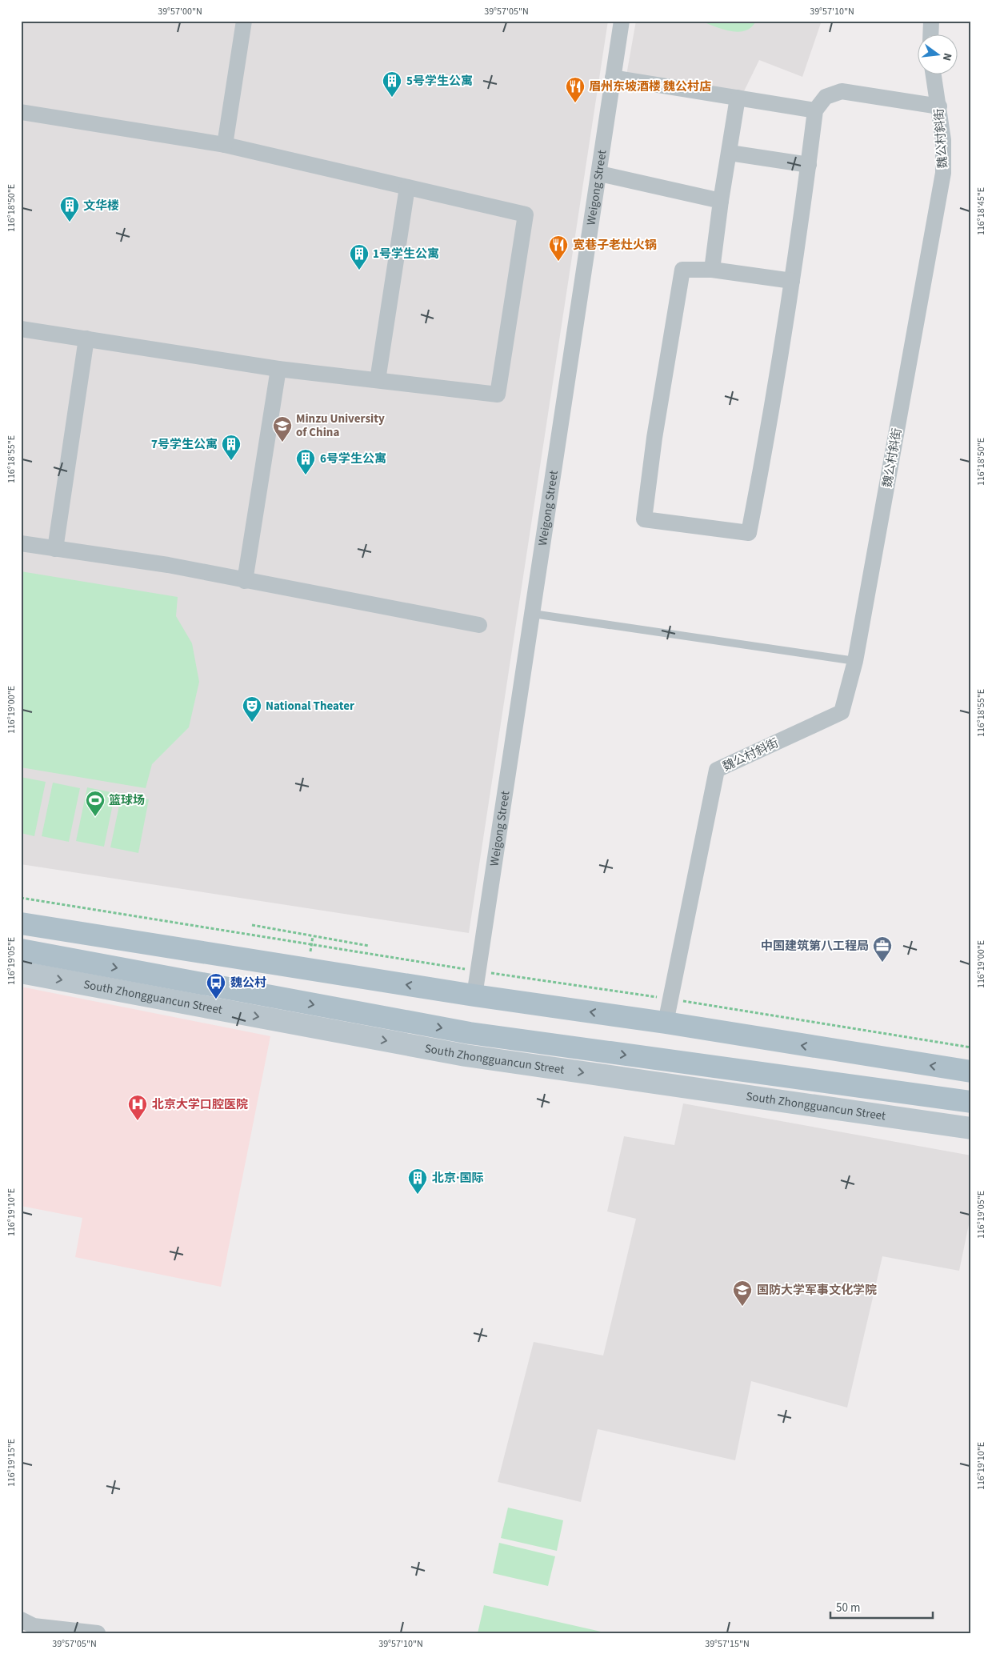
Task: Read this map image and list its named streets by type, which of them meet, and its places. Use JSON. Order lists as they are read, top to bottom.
{
  "streets": {
    "main road": ["South Zhongguancun Street"],
    "street": ["魏公村斜街", "Weigong Street"]
  },
  "places": {
    "building": [
      "5号学生公寓",
      "文华楼",
      "1号学生公寓",
      "7号学生公寓",
      "6号学生公寓",
      "北京·国际"
    ],
    "restaurant": ["眉州东坡酒楼 魏公村店", "宽巷子老灶火锅"],
    "school or university": ["Minzu University of China", "国防大学军事文化学院"],
    "theatre": ["National Theater"],
    "sports": ["篮球场"],
    "office": ["中国建筑第八工程局"],
    "bus stop": ["魏公村"],
    "hospital": ["北京大学口腔医院"]
  },
  "scale_bar": "50 m",
  "north": "right",
  "coordinates": [
    "39°57'00\"N",
    "39°57'05\"N",
    "39°57'10\"N",
    "116°18'50\"E",
    "116°18'45\"E",
    "116°18'55\"E",
    "116°19'00\"E",
    "116°19'05\"E",
    "116°19'10\"E",
    "116°19'15\"E",
    "39°57'15\"N"
  ]
}
